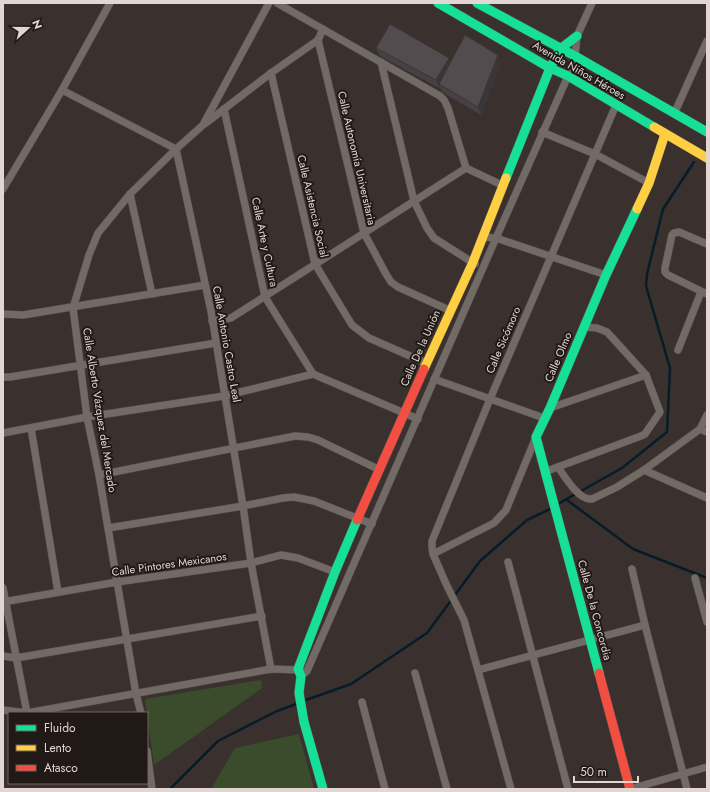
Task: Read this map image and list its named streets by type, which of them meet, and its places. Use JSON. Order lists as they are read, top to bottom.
{
  "streets": {
    "street": [
      "Avenida Niños Héroes",
      "Calle Autonomía Universitaria",
      "Calle Asistencia Social",
      "Calle Arte y Cultura",
      "Calle Sicómoro",
      "Calle Antonio Castro Leal",
      "Calle De la Unión",
      "Calle Olmo",
      "Calle Alberto Vázquez del Mercado",
      "Calle Pintores Mexicanos",
      "Calle De la Concordia"
    ]
  },
  "crossings": [
    ["Avenida Niños Héroes", "Calle Sicómoro"],
    ["Avenida Niños Héroes", "Calle De la Unión"],
    ["Avenida Niños Héroes", "Calle Olmo"],
    ["Calle Autonomía Universitaria", "Calle De la Unión"],
    ["Calle Asistencia Social", "Calle De la Unión"],
    ["Calle Sicómoro", "Calle Olmo"],
    ["Calle Antonio Castro Leal", "Calle Alberto Vázquez del Mercado"],
    ["Calle Antonio Castro Leal", "Calle Pintores Mexicanos"],
    ["Calle De la Unión", "Calle Pintores Mexicanos"],
    ["Calle Olmo", "Calle De la Concordia"],
    ["Calle Alberto Vázquez del Mercado", "Calle Pintores Mexicanos"]
  ],
  "legend": ["Fluido", "Lento", "Atasco"],
  "scale_bar": "50 m",
  "north": "right"
}
